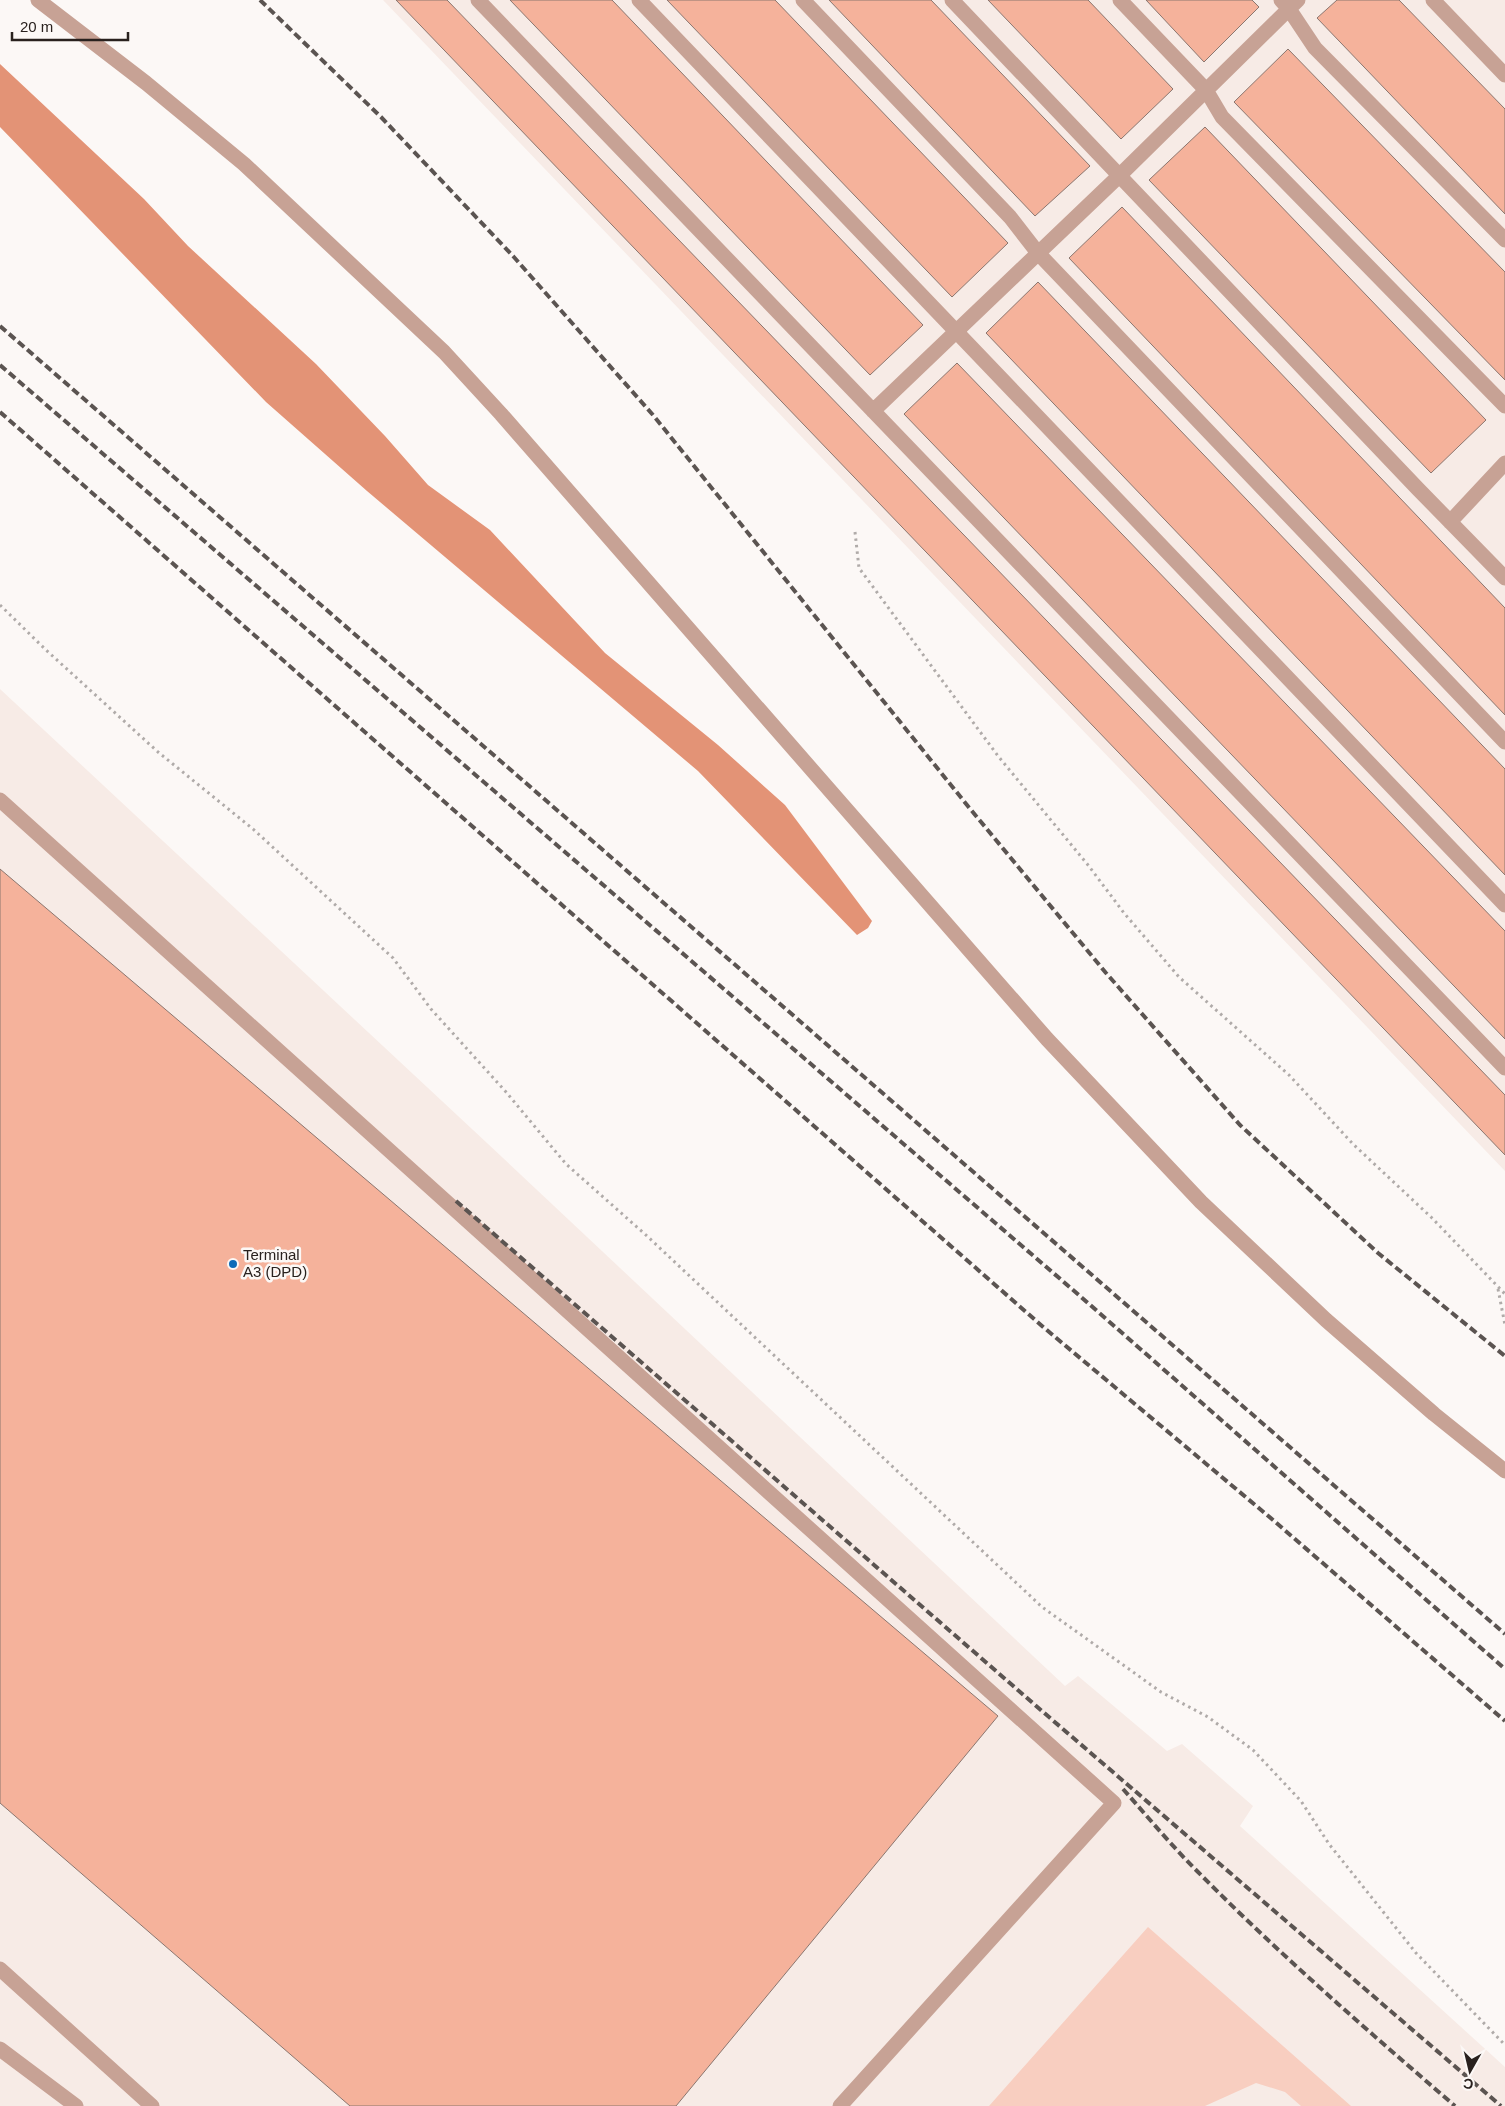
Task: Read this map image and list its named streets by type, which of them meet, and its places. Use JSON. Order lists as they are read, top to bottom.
{
  "places": ["Terminal A3 (DPD)"],
  "scale_bar": "20 m",
  "north": "bottom"
}
